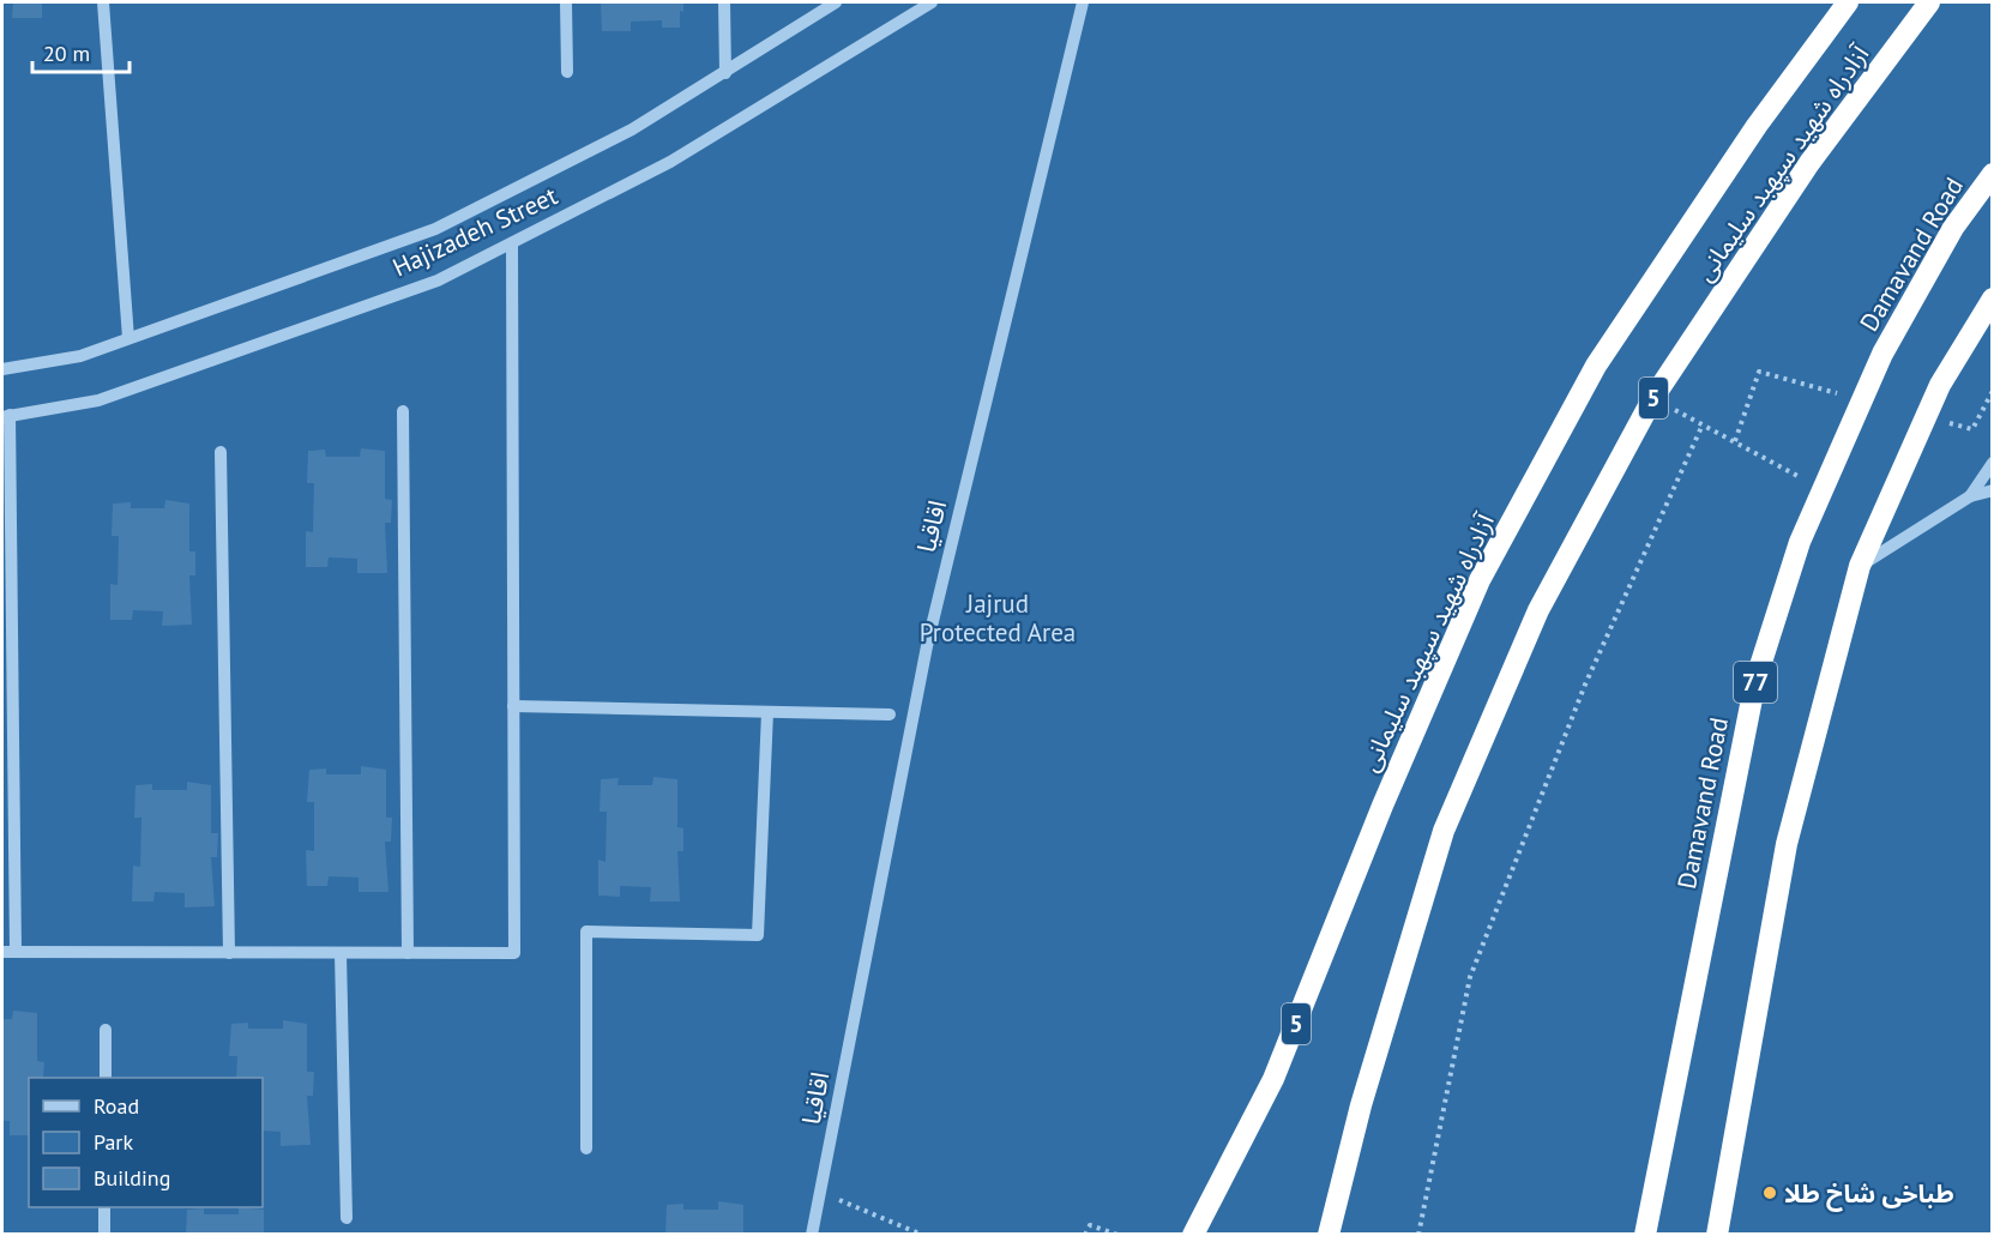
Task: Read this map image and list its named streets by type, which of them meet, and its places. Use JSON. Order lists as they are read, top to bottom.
{
  "streets": {
    "highway": [
      "آزادراه شهید سپهبد سلیمانی",
      "Damavand Road",
      "5",
      "77"
    ],
    "street": ["Hajizadeh Street", "اقاقیا"]
  },
  "parks": ["Jajrud Protected Area"],
  "places": ["طباخی شاخ طلا"],
  "legend": ["Road", "Park", "Building"],
  "scale_bar": "20 m"
}
